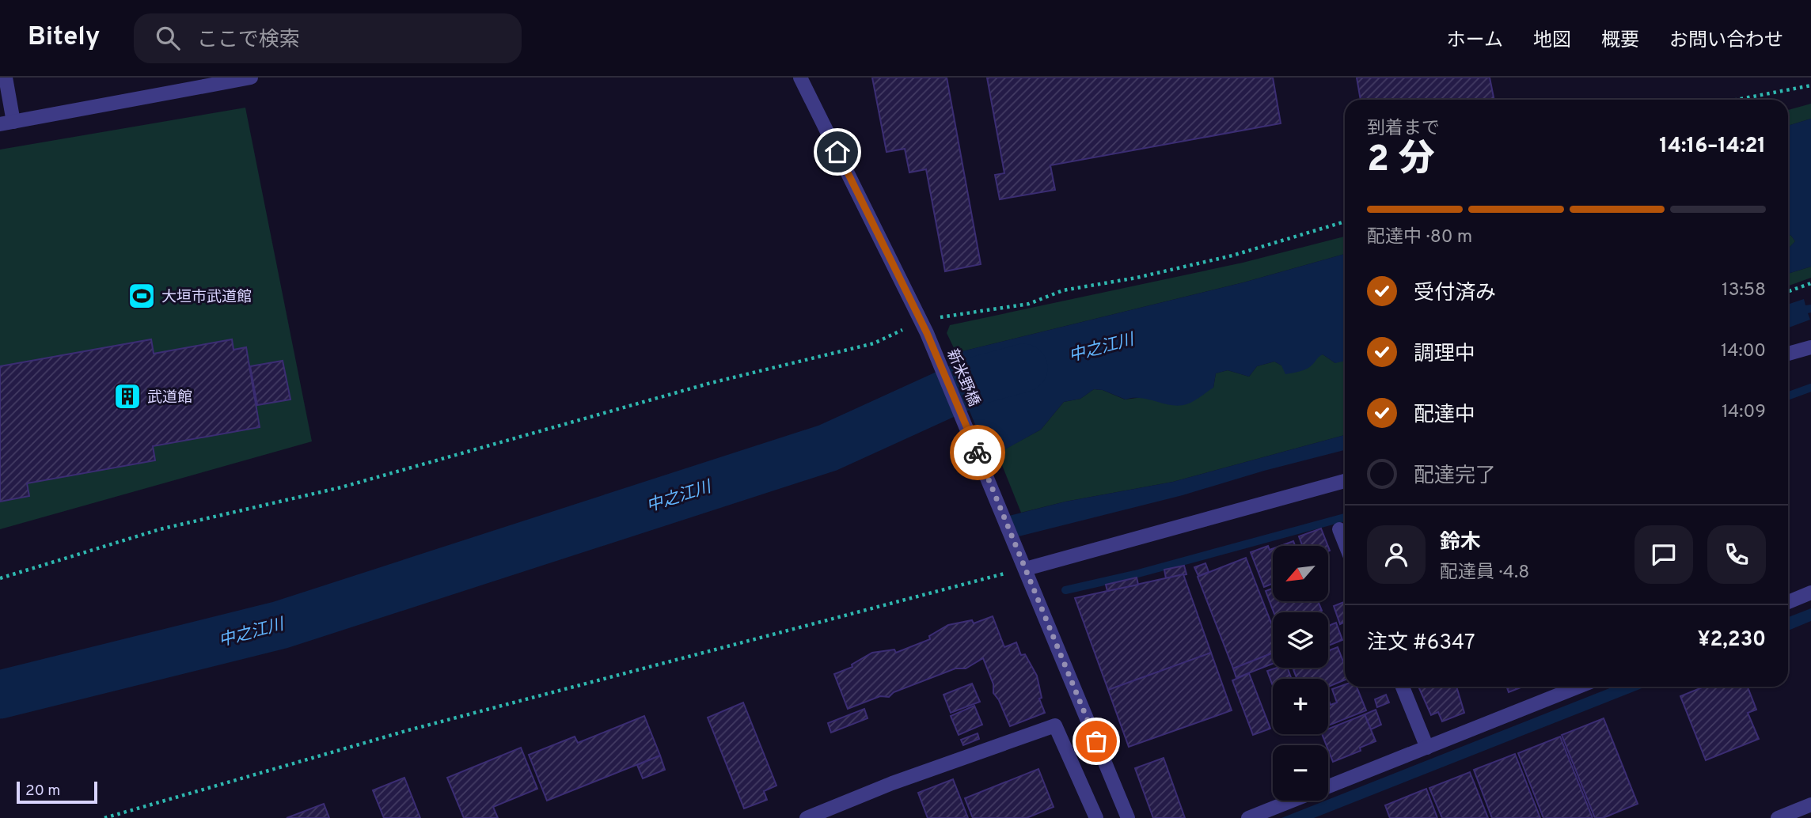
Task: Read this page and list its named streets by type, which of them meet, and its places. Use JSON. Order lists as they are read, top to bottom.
{
  "streets": {
    "street": ["新米野橋"]
  },
  "water": ["中之江川"],
  "places": {
    "sports": ["大垣市武道館"],
    "building": ["武道館"]
  },
  "scale_bar": "20 m",
  "north": "bottom left",
  "page": {
    "header": "Bitely",
    "search": "ここで検索",
    "nav": [
      "ホーム",
      "地図",
      "概要",
      "お問い合わせ"
    ],
    "heading": ["2 分", "到着まで", "14:16–14:21"],
    "panel": [
      "鈴木",
      "配達員 · 4.8",
      "注文 #6347",
      "¥2,230"
    ],
    "bar": "配達中 · 80 m",
    "list": [
      ["受付済み", "13:58"],
      ["調理中", "14:00"],
      ["配達中", "14:09"],
      "配達完了"
    ],
    "map_buttons": ["+", "−"],
    "scale": "20 m"
  }
}
